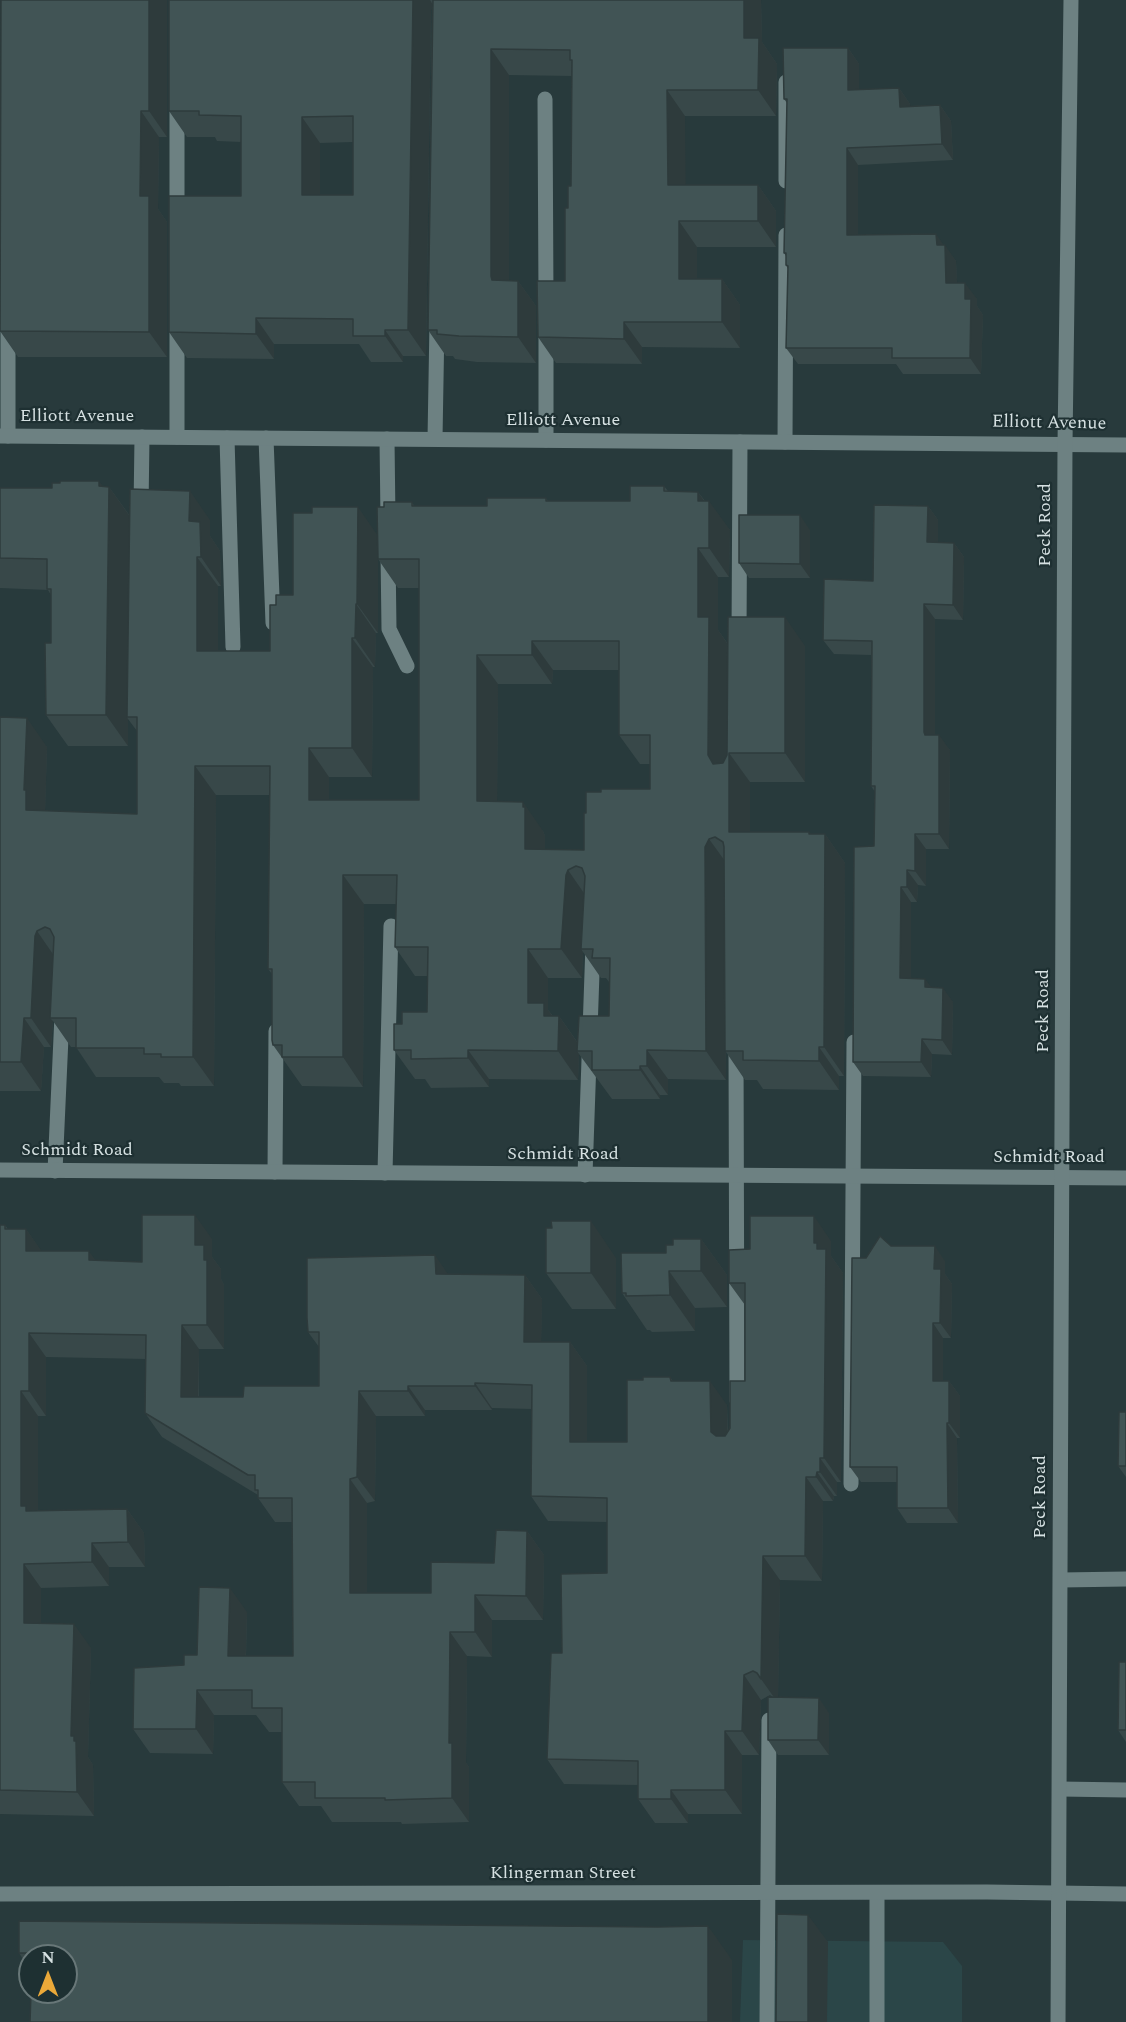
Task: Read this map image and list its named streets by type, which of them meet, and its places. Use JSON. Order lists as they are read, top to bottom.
{
  "streets": {
    "street": [
      "Elliott Avenue",
      "Peck Road",
      "Schmidt Road",
      "Klingerman Street"
    ]
  },
  "crossings": [
    ["Elliott Avenue", "Peck Road"],
    ["Peck Road", "Schmidt Road"],
    ["Peck Road", "Klingerman Street"]
  ],
  "north": "top"
}
